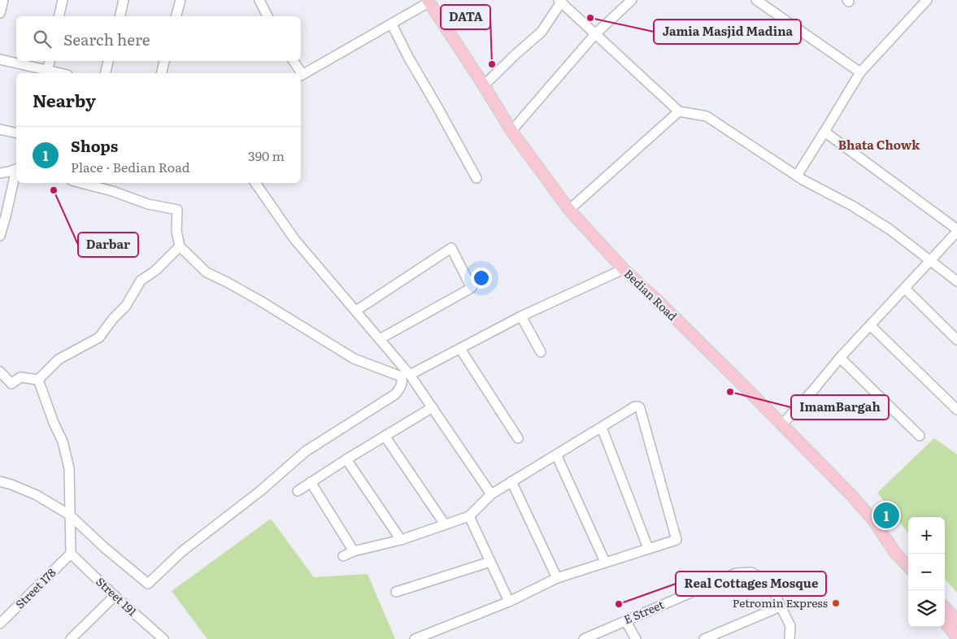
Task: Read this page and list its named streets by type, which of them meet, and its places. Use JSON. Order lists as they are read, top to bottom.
{
  "streets": {
    "main road": ["Bedian Road"],
    "street": ["Street 178", "Street 191", "E Street"]
  },
  "crossings": [
    ["Street 178", "Street 191"]
  ],
  "districts": ["Bhata Chowk"],
  "places": [
    "Jamia Masjid Madina",
    "DATA",
    "Darbar",
    "ImamBargah",
    "Petromin Express",
    "Real Cottages Mosque"
  ],
  "page": {
    "search": "Search here",
    "heading": "Nearby",
    "list": [
      {
        "mark": "1",
        "name": "Shops",
        "note": "Place · Bedian Road",
        "value": "390 m"
      }
    ],
    "pins": "1",
    "map_buttons": ["+", "−"]
  }
}
